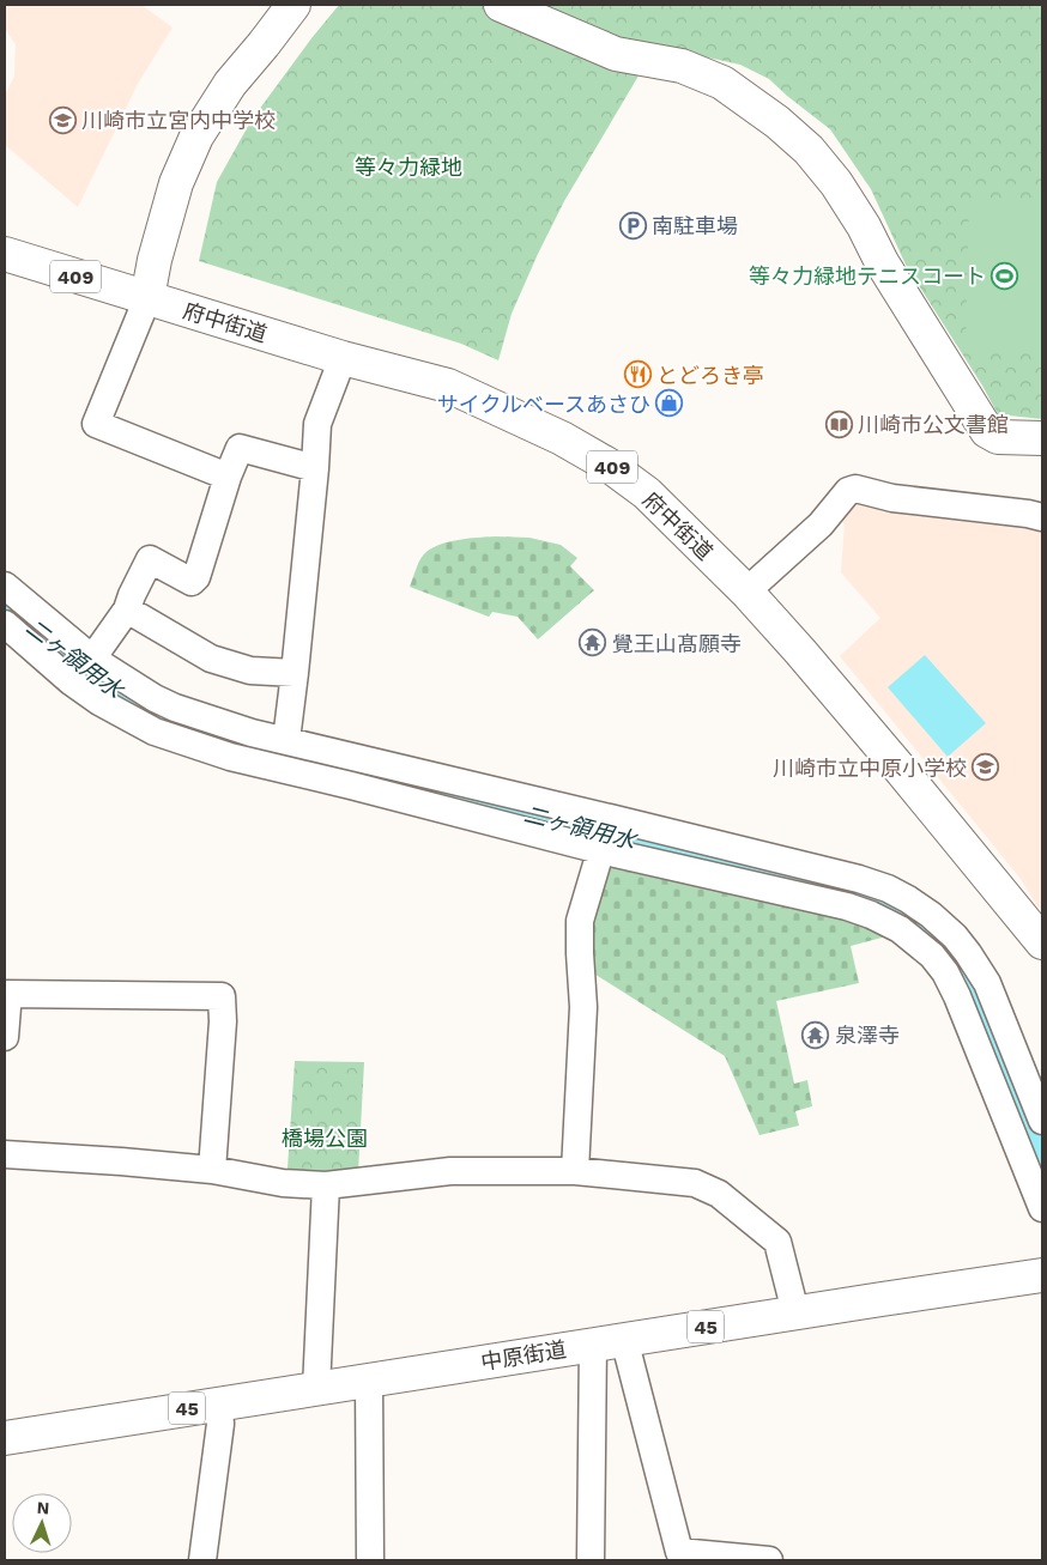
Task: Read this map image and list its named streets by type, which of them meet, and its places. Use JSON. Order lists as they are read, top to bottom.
{
  "streets": {
    "main road": [
      "409",
      "府中街道",
      "45",
      "中原街道"
    ]
  },
  "water": ["二ヶ領用水"],
  "parks": ["等々力緑地", "橋場公園"],
  "places": {
    "school or university": ["川崎市立宮内中学校", "川崎市立中原小学校"],
    "parking": ["南駐車場"],
    "sports": ["等々力緑地テニスコート"],
    "restaurant": ["とどろき亭"],
    "shop": ["サイクルベースあさひ"],
    "library": ["川崎市公文書館"],
    "temple": ["覺王山髙願寺", "泉澤寺"]
  },
  "north": "top"
}
